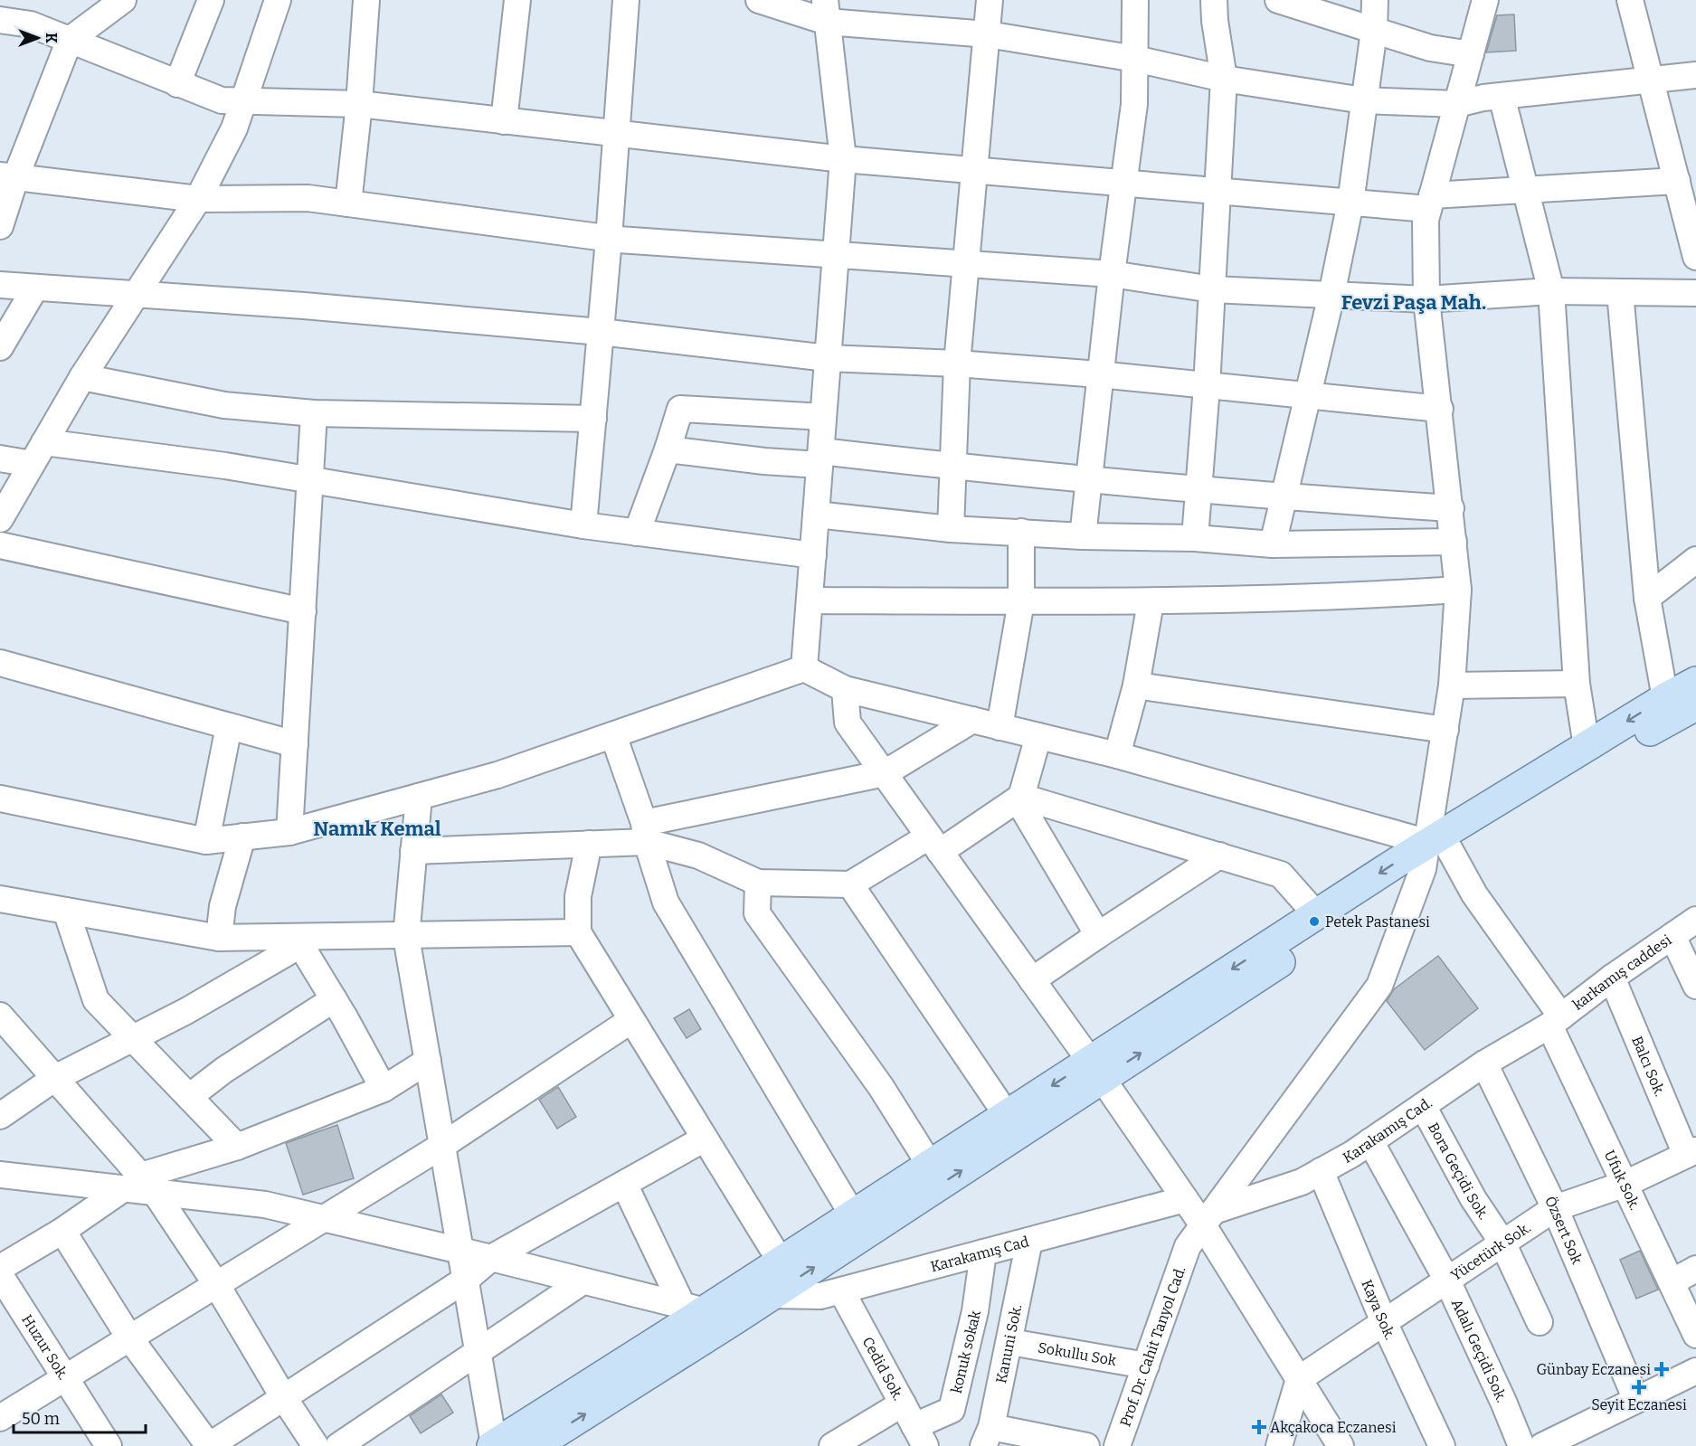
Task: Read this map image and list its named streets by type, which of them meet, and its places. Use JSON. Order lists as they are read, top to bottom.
{
  "streets": {
    "street": [
      "karkamış caddesi",
      "Balcı Sok.",
      "Karakamış Cad.",
      "Bora Geçidi Sok.",
      "Ufuk Sok.",
      "Özsert Sok",
      "Yücetürk Sok.",
      "Karakamış Cad",
      "Kaya Sok.",
      "Kanuni Sok.",
      "Prof. Dr. Cahit Tanyol Cad.",
      "Huzur Sok.",
      "Adalı Geçidi Sok.",
      "konuk sokak",
      "Sokullu Sok",
      "Cedid Sok."
    ]
  },
  "crossings": [
    ["karkamış caddesi", "Balcı Sok."],
    ["karkamış caddesi", "Karakamış Cad."],
    ["karkamış caddesi", "Ufuk Sok."],
    ["Balcı Sok.", "Yücetürk Sok."],
    ["Karakamış Cad.", "Bora Geçidi Sok."],
    ["Karakamış Cad.", "Ufuk Sok."],
    ["Karakamış Cad.", "Özsert Sok"],
    ["Karakamış Cad.", "Kaya Sok."],
    ["Karakamış Cad.", "Prof. Dr. Cahit Tanyol Cad."],
    ["Karakamış Cad.", "Adalı Geçidi Sok."],
    ["Bora Geçidi Sok.", "Yücetürk Sok."],
    ["Ufuk Sok.", "Yücetürk Sok."],
    ["Ufuk Sok.", "Prof. Dr. Cahit Tanyol Cad."],
    ["Özsert Sok", "Yücetürk Sok."],
    ["Yücetürk Sok.", "Kaya Sok."],
    ["Yücetürk Sok.", "Adalı Geçidi Sok."],
    ["Karakamış Cad", "Kanuni Sok."],
    ["Karakamış Cad", "konuk sokak"],
    ["Karakamış Cad", "Cedid Sok."],
    ["Kanuni Sok.", "Sokullu Sok"],
    ["Prof. Dr. Cahit Tanyol Cad.", "Sokullu Sok"],
    ["konuk sokak", "Cedid Sok."]
  ],
  "districts": ["Fevzi Paşa Mah.", "Namık Kemal"],
  "places": {
    "other": ["Petek Pastanesi"],
    "health": ["Günbay Eczanesi", "Seyit Eczanesi", "Akçakoca Eczanesi"]
  },
  "scale_bar": "50 m",
  "north": "right"
}
